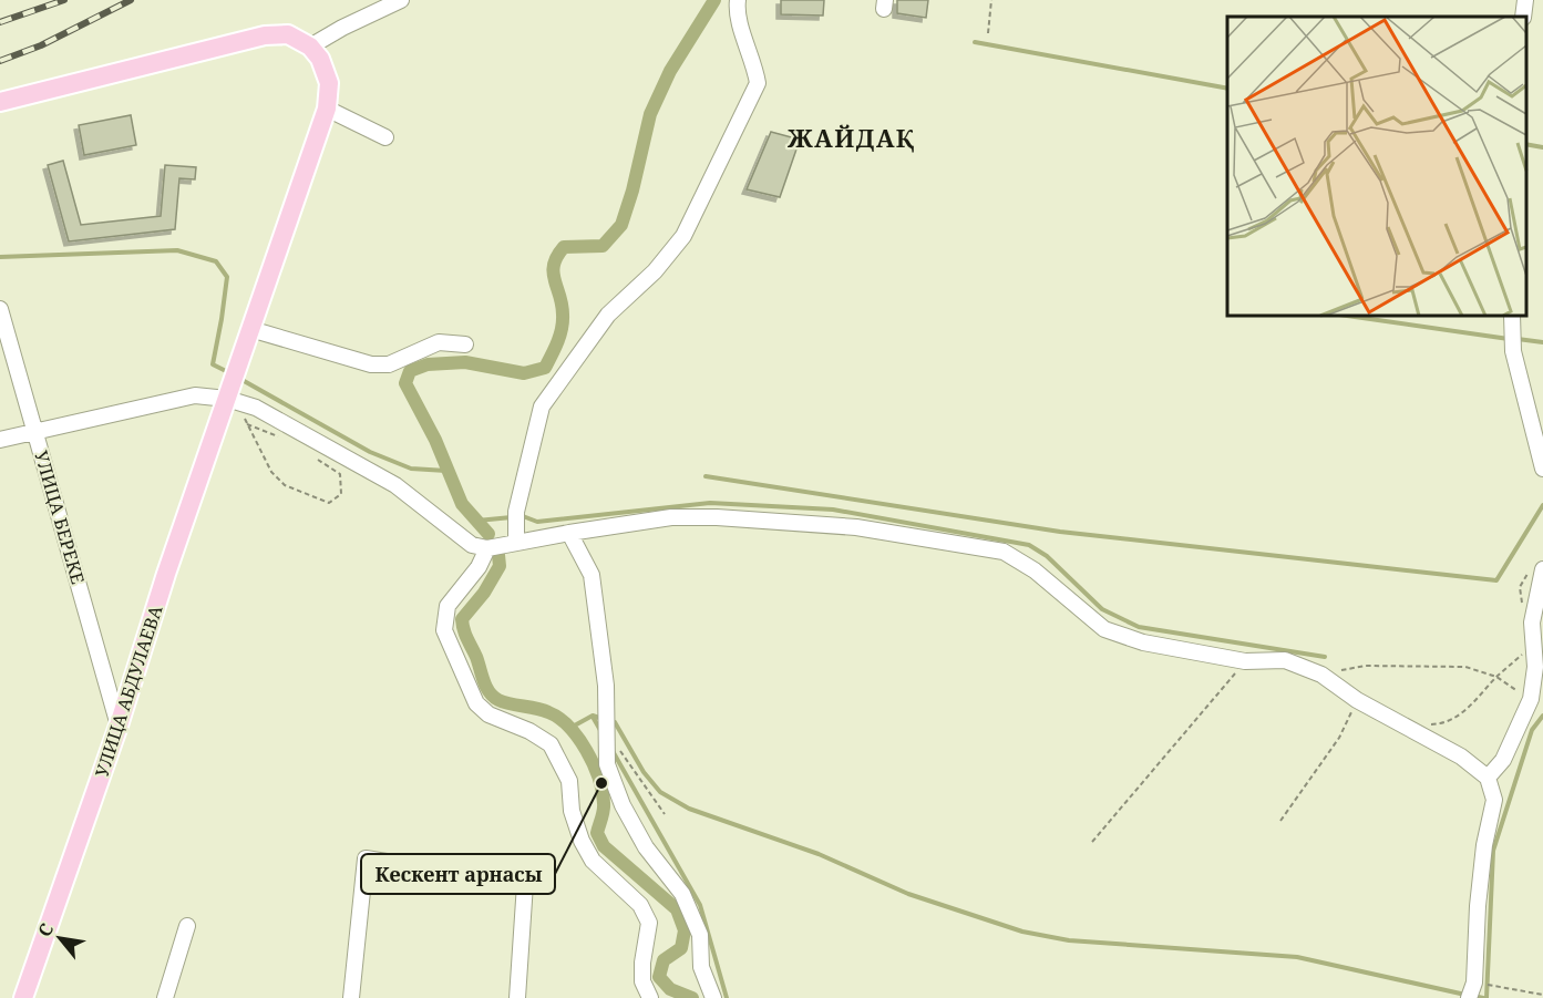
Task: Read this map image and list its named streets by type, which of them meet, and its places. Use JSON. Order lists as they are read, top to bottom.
{
  "streets": {
    "main road": ["УЛИЦА АБДУЛАЕВА"],
    "street": ["УЛИЦА БЕРЕКЕ"]
  },
  "crossings": [
    ["УЛИЦА БЕРЕКЕ", "УЛИЦА АБДУЛАЕВА"]
  ],
  "districts": ["ЖАЙДАҚ"],
  "places": ["Кескент арнасы"],
  "north": "top left"
}
